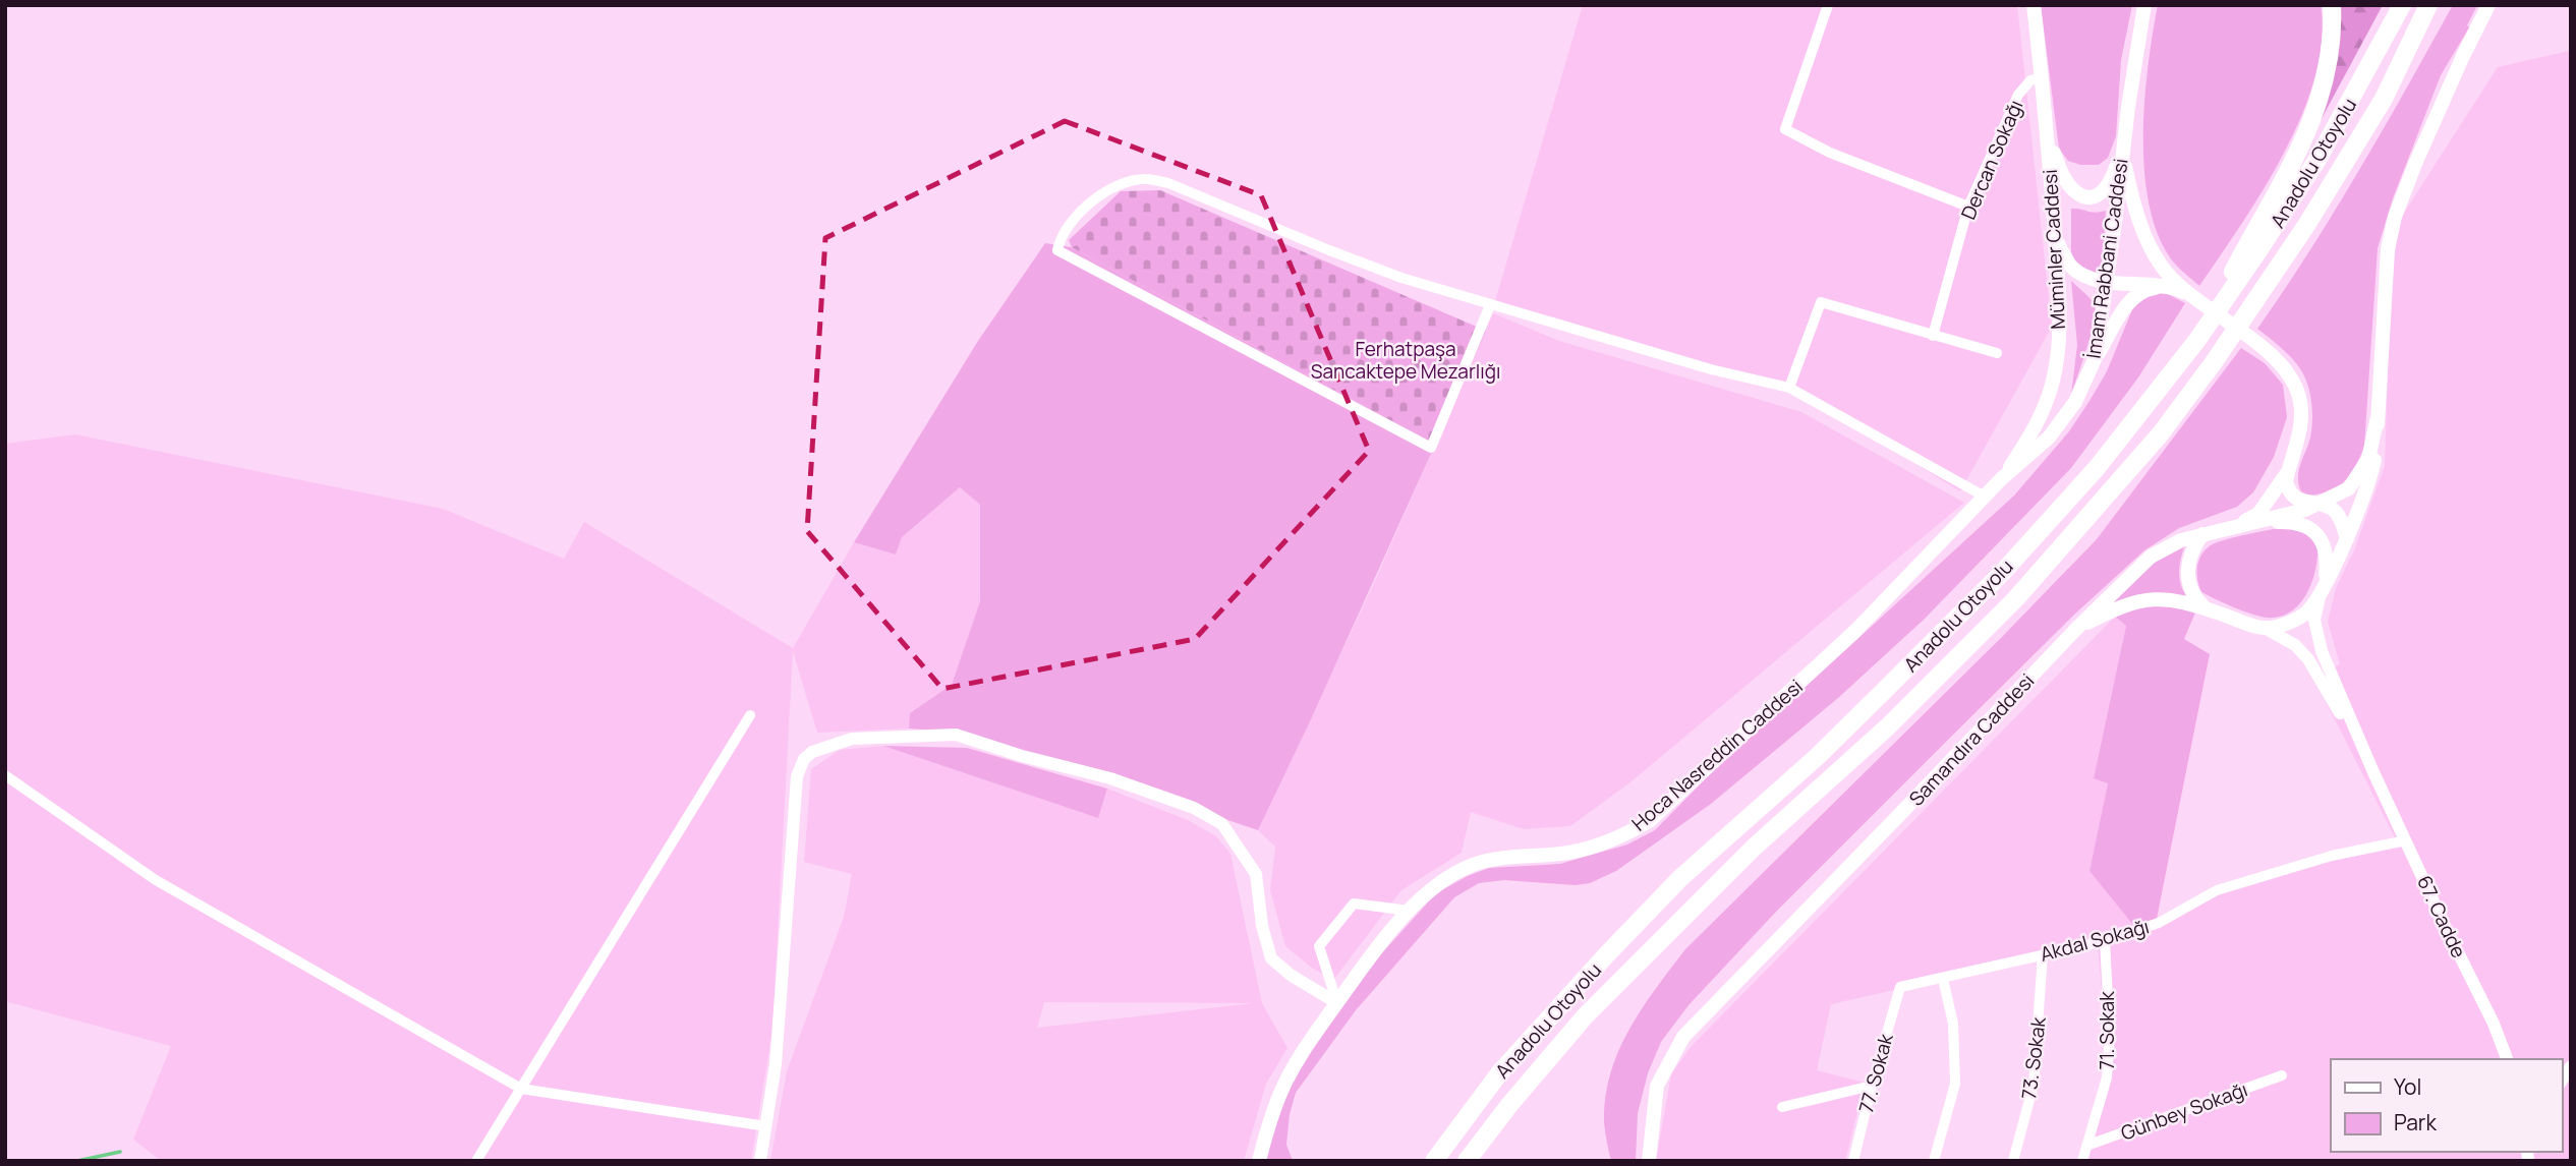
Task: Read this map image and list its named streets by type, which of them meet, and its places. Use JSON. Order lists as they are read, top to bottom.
{
  "streets": {
    "highway": ["Anadolu Otoyolu"],
    "main road": [
      "Müminler Caddesi",
      "İmam Rabbani Caddesi",
      "Samandıra Caddesi",
      "Hoca Nasreddin Caddesi"
    ],
    "street": [
      "Dercan Sokağı",
      "67. Cadde",
      "Akdal Sokağı",
      "71. Sokak",
      "73. Sokak",
      "77. Sokak",
      "Günbey Sokağı"
    ]
  },
  "crossings": [
    ["Dercan Sokağı", "Müminler Caddesi"],
    ["Müminler Caddesi", "İmam Rabbani Caddesi"],
    ["Müminler Caddesi", "Hoca Nasreddin Caddesi"],
    ["İmam Rabbani Caddesi", "Hoca Nasreddin Caddesi"],
    ["Samandıra Caddesi", "67. Cadde"],
    ["67. Cadde", "Akdal Sokağı"],
    ["Akdal Sokağı", "71. Sokak"],
    ["Akdal Sokağı", "73. Sokak"],
    ["Akdal Sokağı", "77. Sokak"],
    ["71. Sokak", "Günbey Sokağı"]
  ],
  "parks": ["Ferhatpaşa Sancaktepe Mezarlığı"],
  "legend": ["Yol", "Park"]
}
